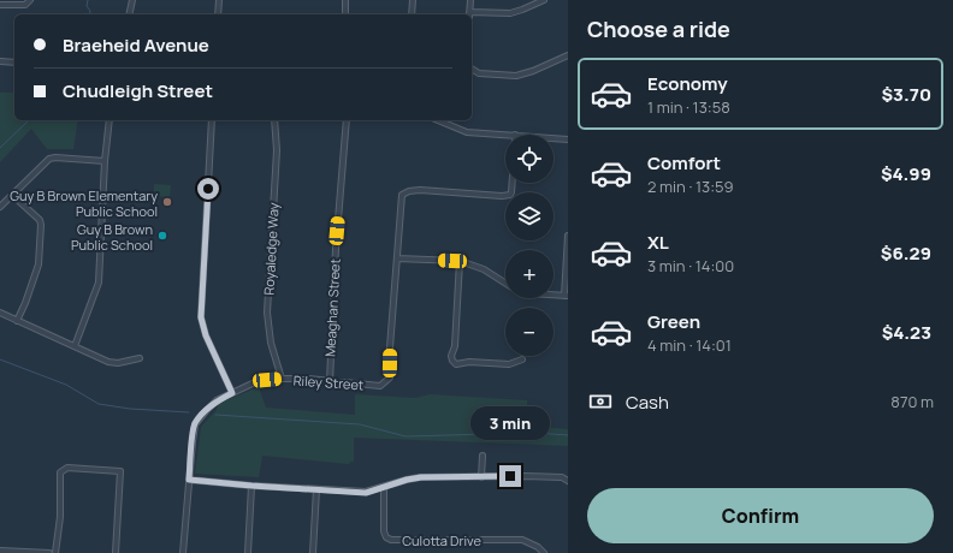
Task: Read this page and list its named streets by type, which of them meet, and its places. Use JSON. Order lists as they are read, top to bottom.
{
  "streets": {
    "street": [
      "Royaledge Way",
      "Meaghan Street",
      "Riley Street",
      "Culotta Drive"
    ]
  },
  "crossings": [
    ["Royaledge Way", "Riley Street"],
    ["Meaghan Street", "Riley Street"]
  ],
  "places": ["Guy B Brown Elementary Public School", "Guy B Brown Public School"],
  "page": {
    "heading": "Choose a ride",
    "banner": ["Braeheid Avenue", "Chudleigh Street"],
    "list": [
      {
        "name": "Economy",
        "note": "1 min · 13:58",
        "value": "$3.70"
      },
      {
        "name": "Comfort",
        "note": "2 min · 13:59",
        "value": "$4.99"
      },
      {
        "name": "XL",
        "note": "3 min · 14:00",
        "value": "$6.29"
      },
      {
        "name": "Green",
        "note": "4 min · 14:01",
        "value": "$4.23"
      }
    ],
    "map_buttons": ["+", "−"],
    "pay": ["Cash", "870 m"],
    "bubble": "3 min",
    "buttons": "Confirm"
  }
}
